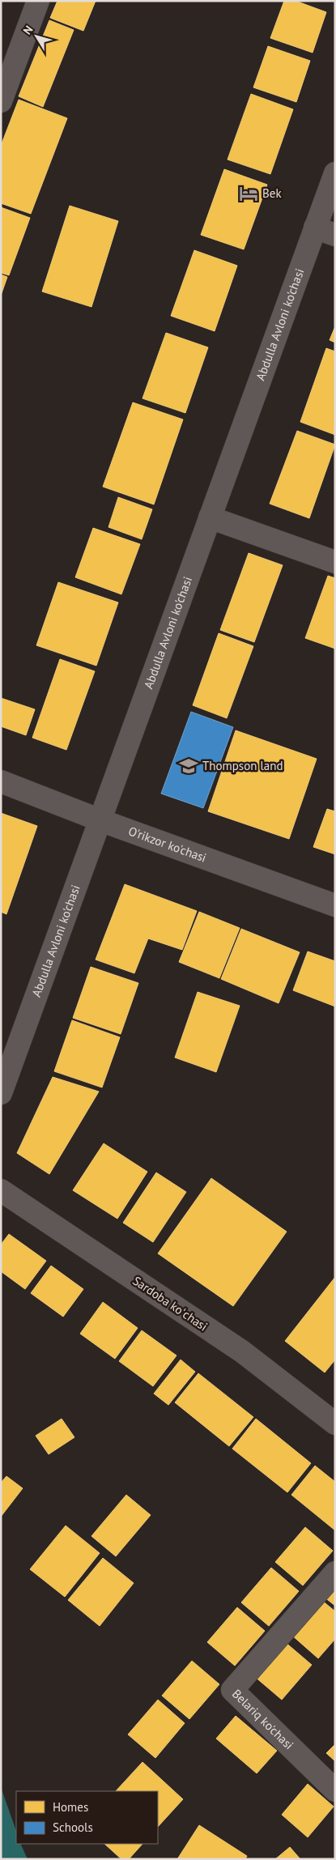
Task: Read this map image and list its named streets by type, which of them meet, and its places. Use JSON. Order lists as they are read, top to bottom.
{
  "streets": {
    "street": [
      "Abdulla Avloni ko'chasi",
      "O'rikzor ko'chasi",
      "Sardoba koʻchasi",
      "Belariq ko'chasi"
    ]
  },
  "crossings": [
    ["Abdulla Avloni ko'chasi", "O'rikzor ko'chasi"]
  ],
  "places": {
    "hotel": ["Bek"],
    "school or university": ["Thompson land"]
  },
  "legend": ["Homes", "Schools"],
  "north": "top left"
}
